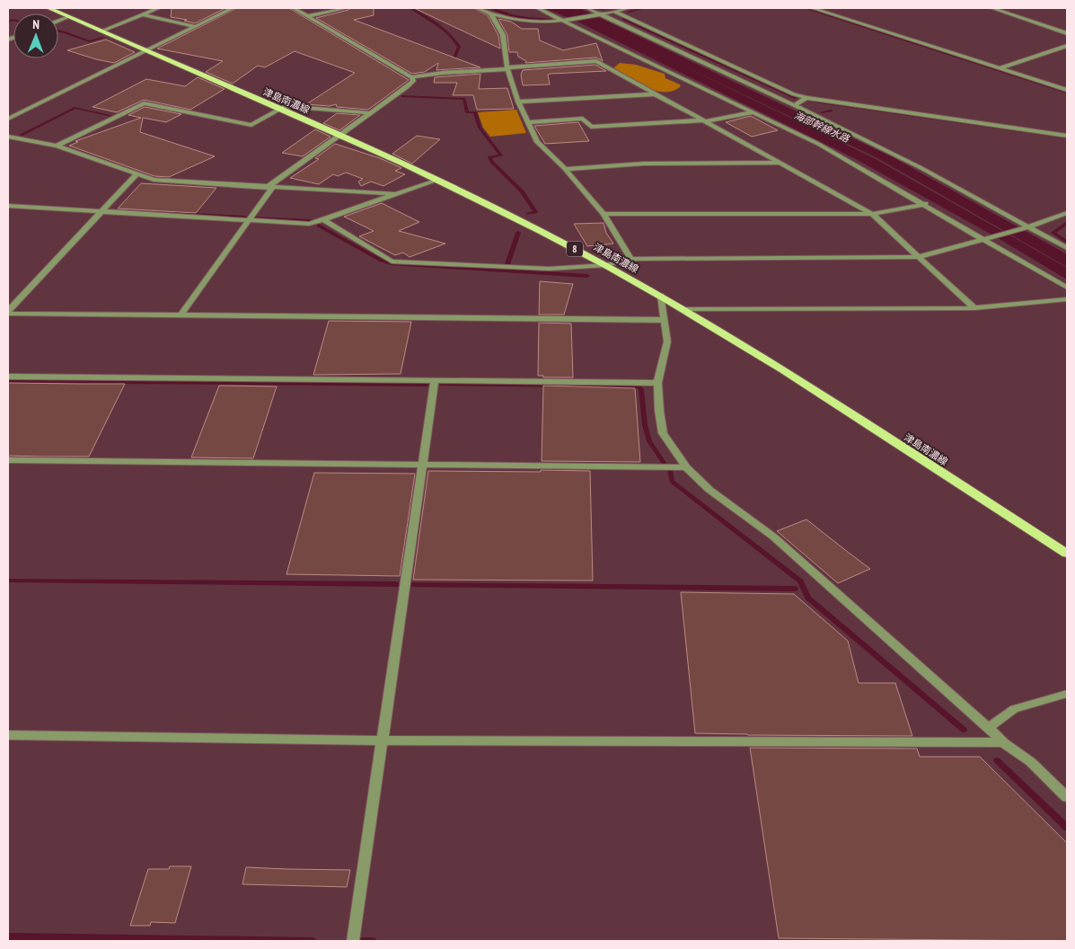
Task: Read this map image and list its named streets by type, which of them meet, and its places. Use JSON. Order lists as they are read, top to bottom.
{
  "streets": {
    "main road": ["津島南濃線", "8"]
  },
  "water": ["海部幹線水路"],
  "north": "top"
}
